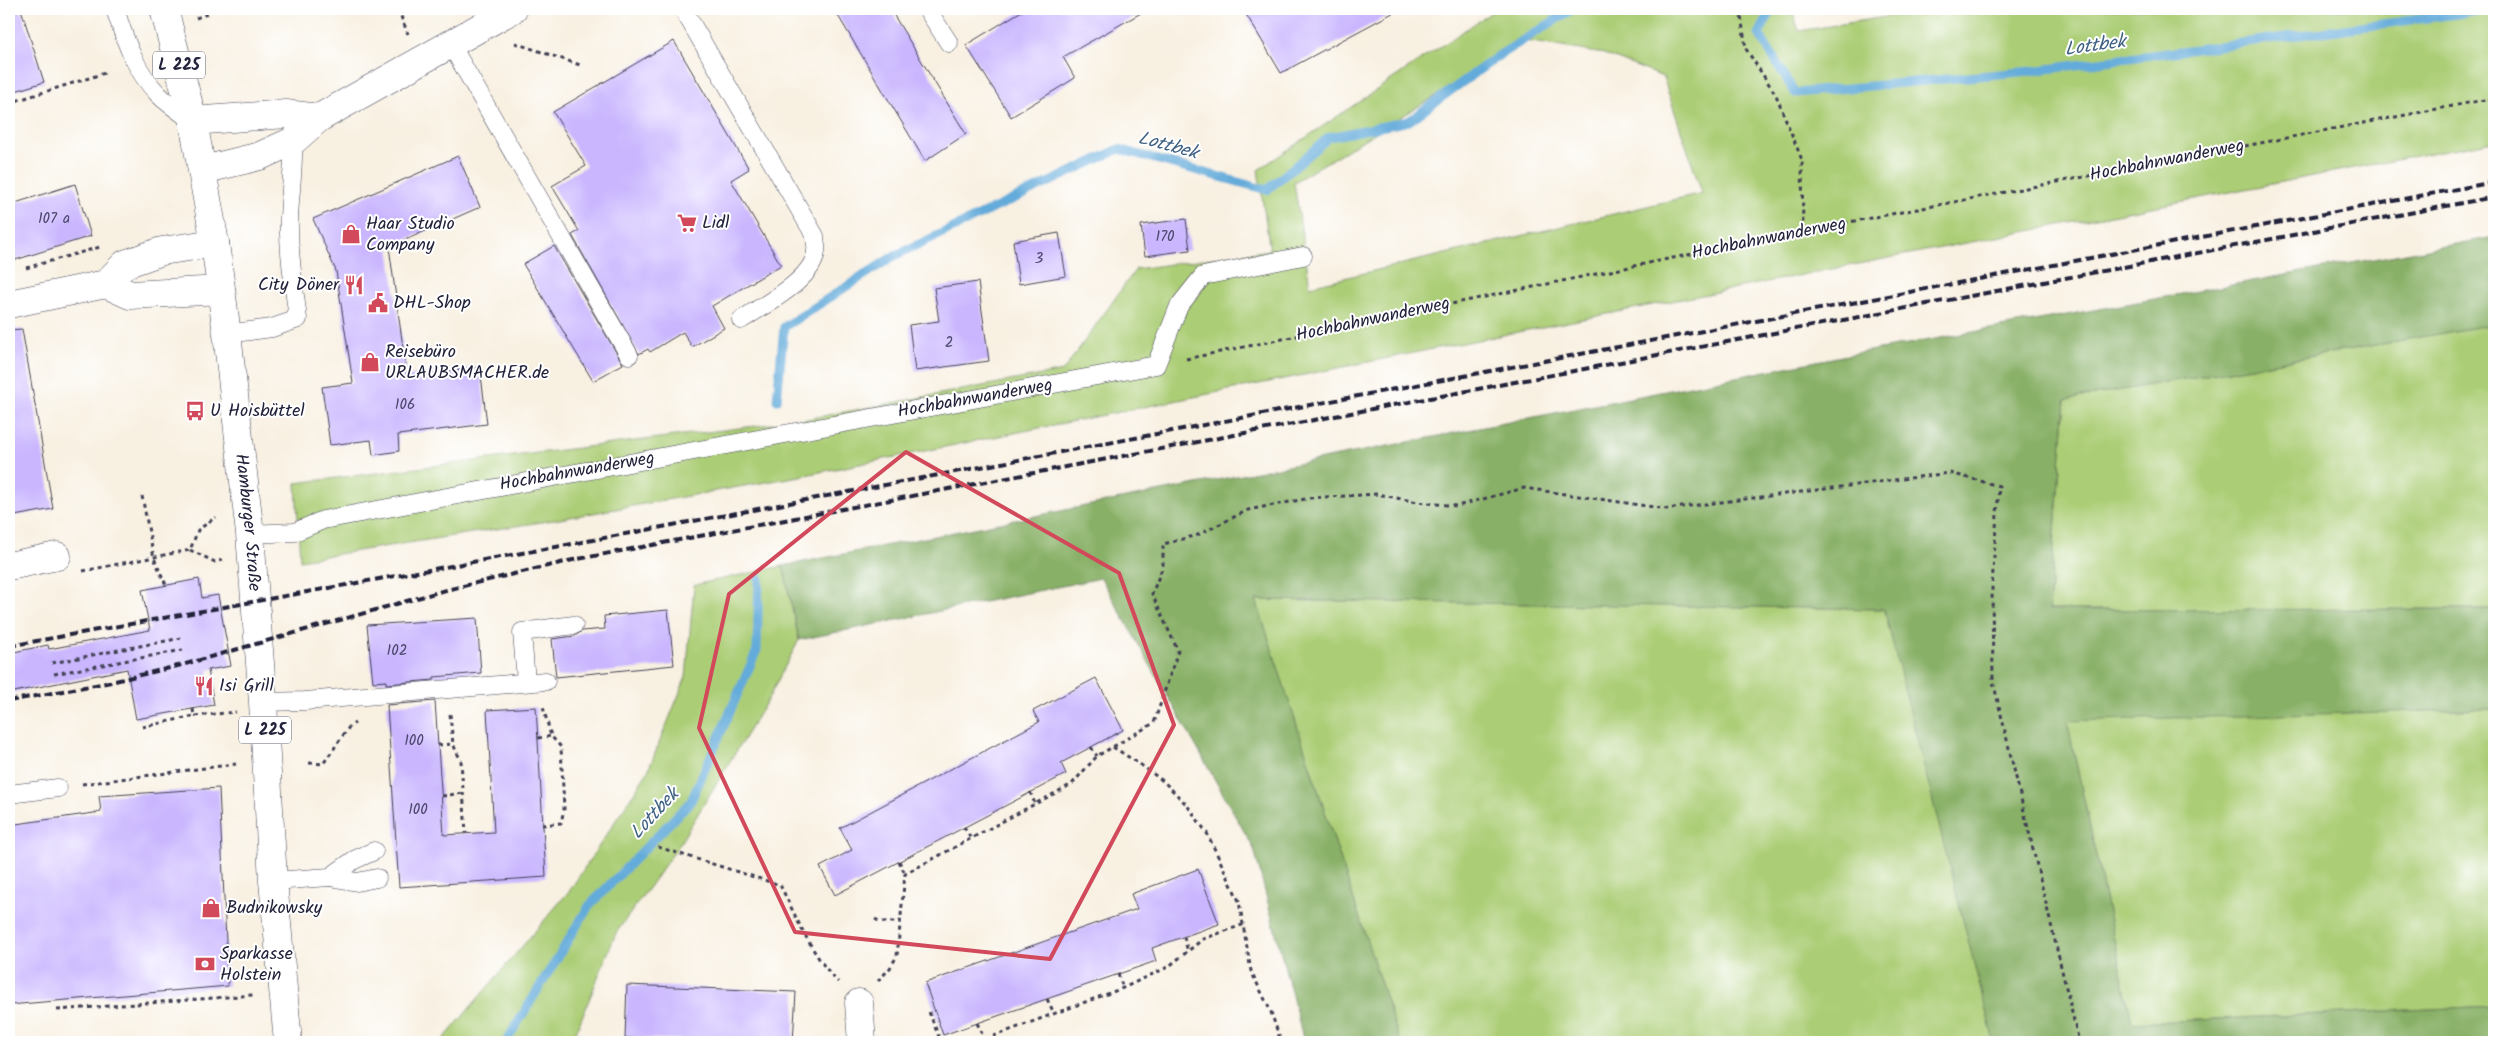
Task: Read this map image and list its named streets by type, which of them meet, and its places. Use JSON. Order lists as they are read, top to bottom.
{
  "streets": {
    "main road": ["L 225", "Hamburger Straße"],
    "lane": ["Hochbahnwanderweg"]
  },
  "crossings": [
    ["Hochbahnwanderweg", "Hamburger Straße"]
  ],
  "water": ["Lottbek"],
  "places": {
    "supermarket": ["Lidl"],
    "shop": ["Haar Studio Company", "Reisebüro URLAUBSMACHER.de", "Budnikowsky"],
    "restaurant": ["City Döner", "Isi Grill"],
    "public building": ["DHL-Shop"],
    "bus stop": ["U Hoisbüttel"],
    "bank": ["Sparkasse Holstein"]
  },
  "house_numbers": [
    "107 a",
    "170",
    "3",
    "2",
    "106",
    "102",
    "100",
    "100"
  ]
}
